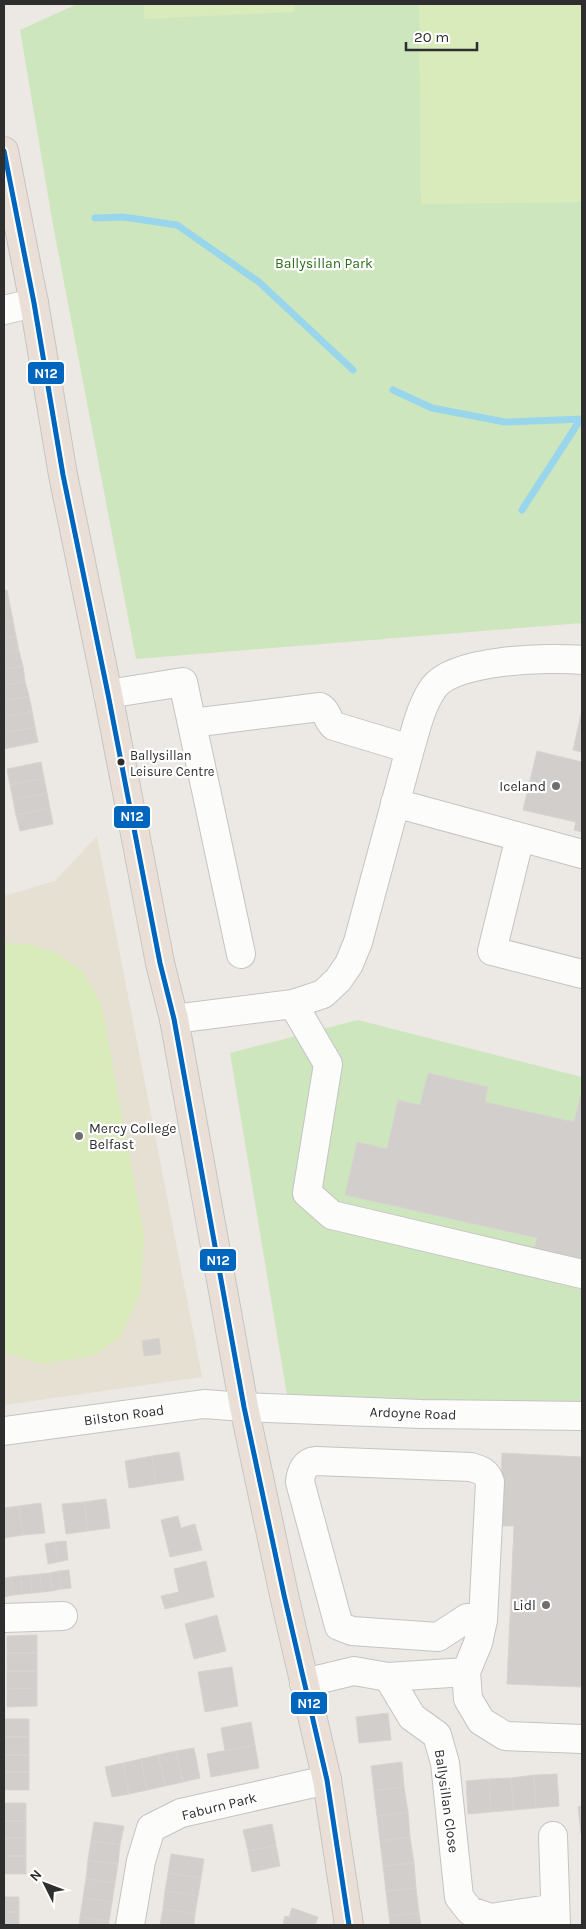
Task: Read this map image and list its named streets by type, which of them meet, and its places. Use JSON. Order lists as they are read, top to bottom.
{
  "streets": {
    "street": [
      "Ardoyne Road",
      "Bilston Road",
      "Ballysillan Close",
      "Faburn Park"
    ]
  },
  "crossings": [
    ["Ardoyne Road", "Bilston Road"]
  ],
  "parks": ["Ballysillan Park"],
  "places": [
    "Ballysillan Leisure Centre",
    "Iceland",
    "Mercy College Belfast",
    "Lidl"
  ],
  "lines": ["transit line N12"],
  "scale_bar": "20 m",
  "north": "top left"
}
